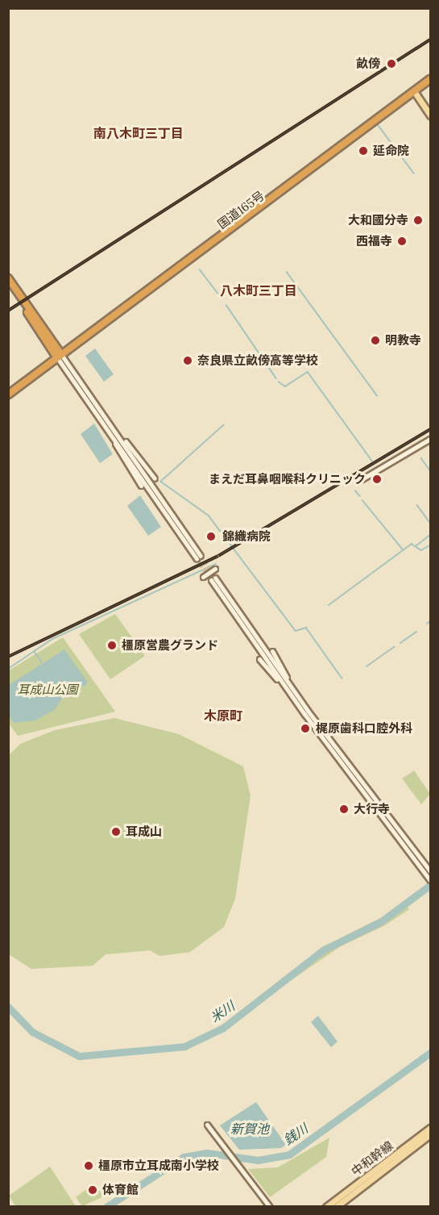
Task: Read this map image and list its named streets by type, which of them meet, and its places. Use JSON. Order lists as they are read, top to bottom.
{
  "streets": {
    "highway": ["国道165号"],
    "main road": ["中和幹線"]
  },
  "districts": ["南八木町三丁目", "八木町三丁目", "木原町"],
  "water": ["米川", "新賀池", "銭川"],
  "parks": ["耳成山公園"],
  "places": [
    "畝傍",
    "延命院",
    "大和國分寺",
    "西福寺",
    "明教寺",
    "奈良県立畝傍高等学校",
    "まえだ耳鼻咽喉科クリニック",
    "錦織病院",
    "橿原営農グランド",
    "梶原歯科口腔外科",
    "大行寺",
    "耳成山",
    "橿原市立耳成南小学校",
    "体育館"
  ]
}
